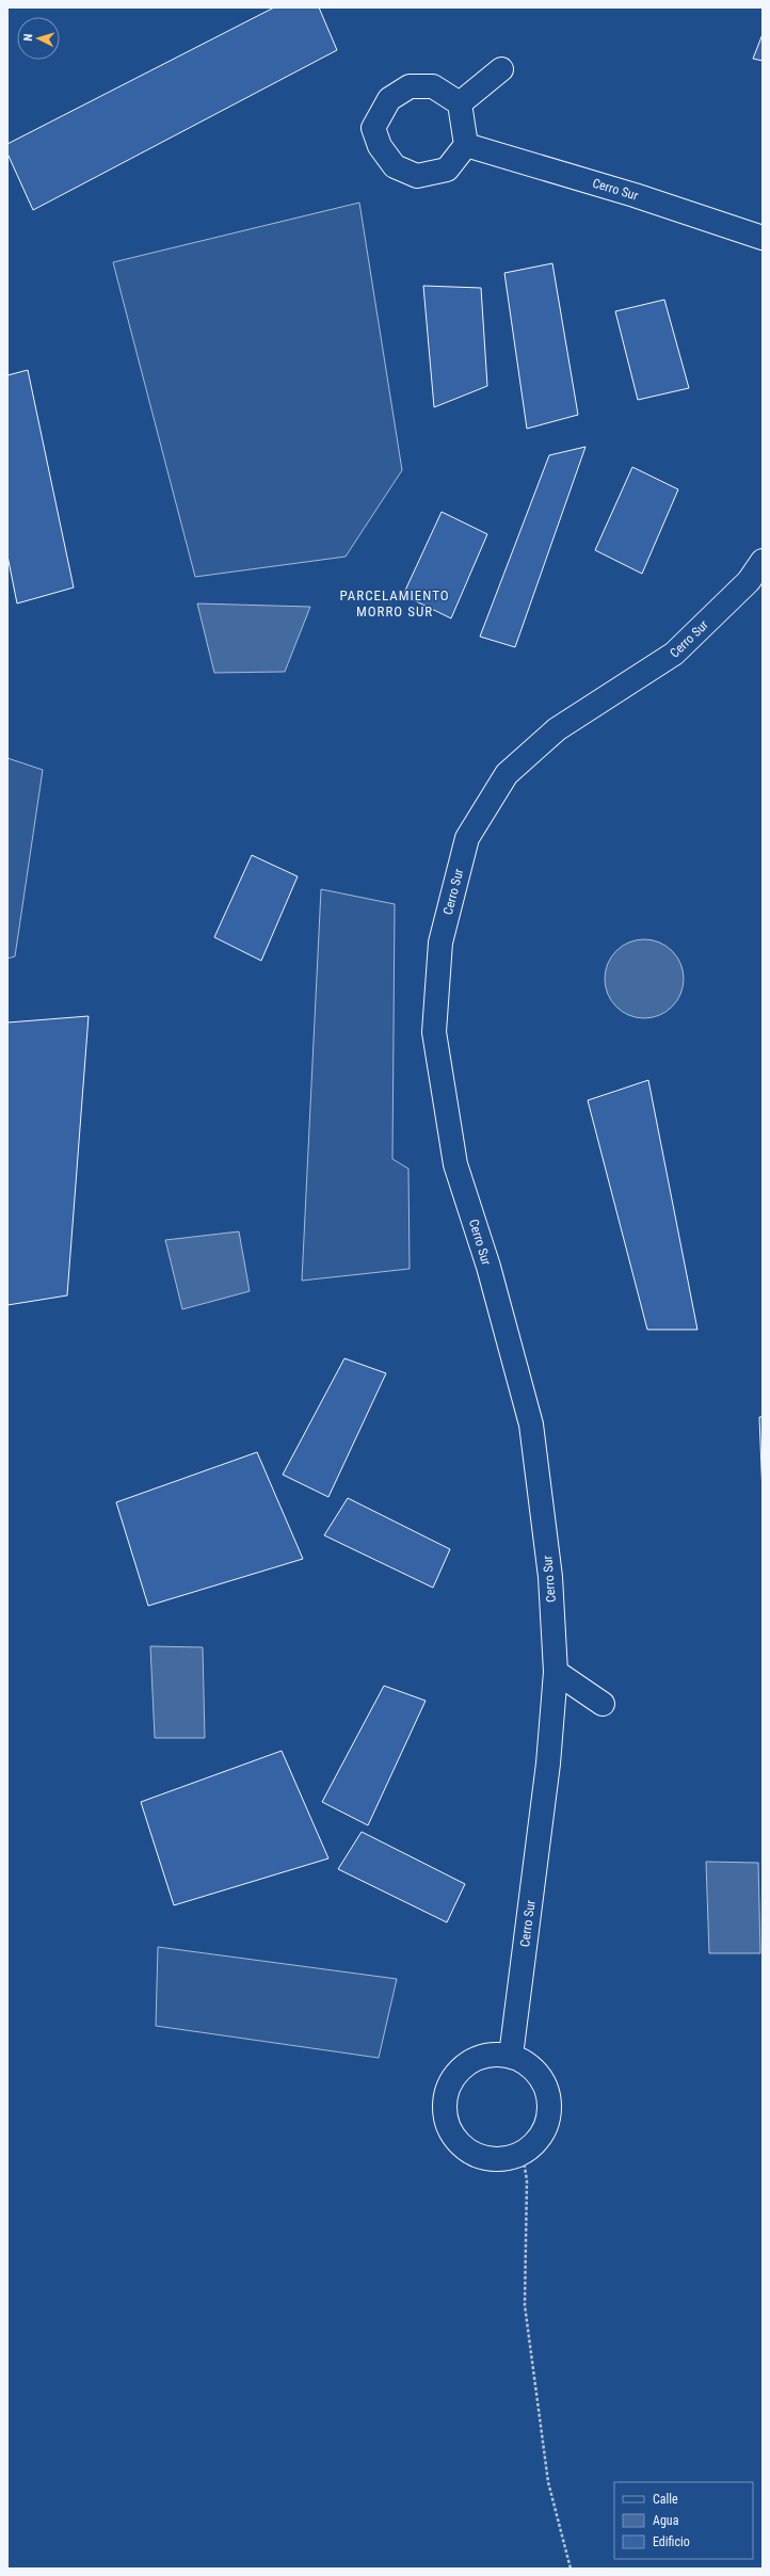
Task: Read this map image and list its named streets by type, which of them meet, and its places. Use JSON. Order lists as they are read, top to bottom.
{
  "streets": {
    "street": ["Cerro Sur"]
  },
  "districts": ["PARCELAMIENTO MORRO SUR"],
  "legend": ["Calle", "Agua", "Edificio"],
  "north": "left"
}
